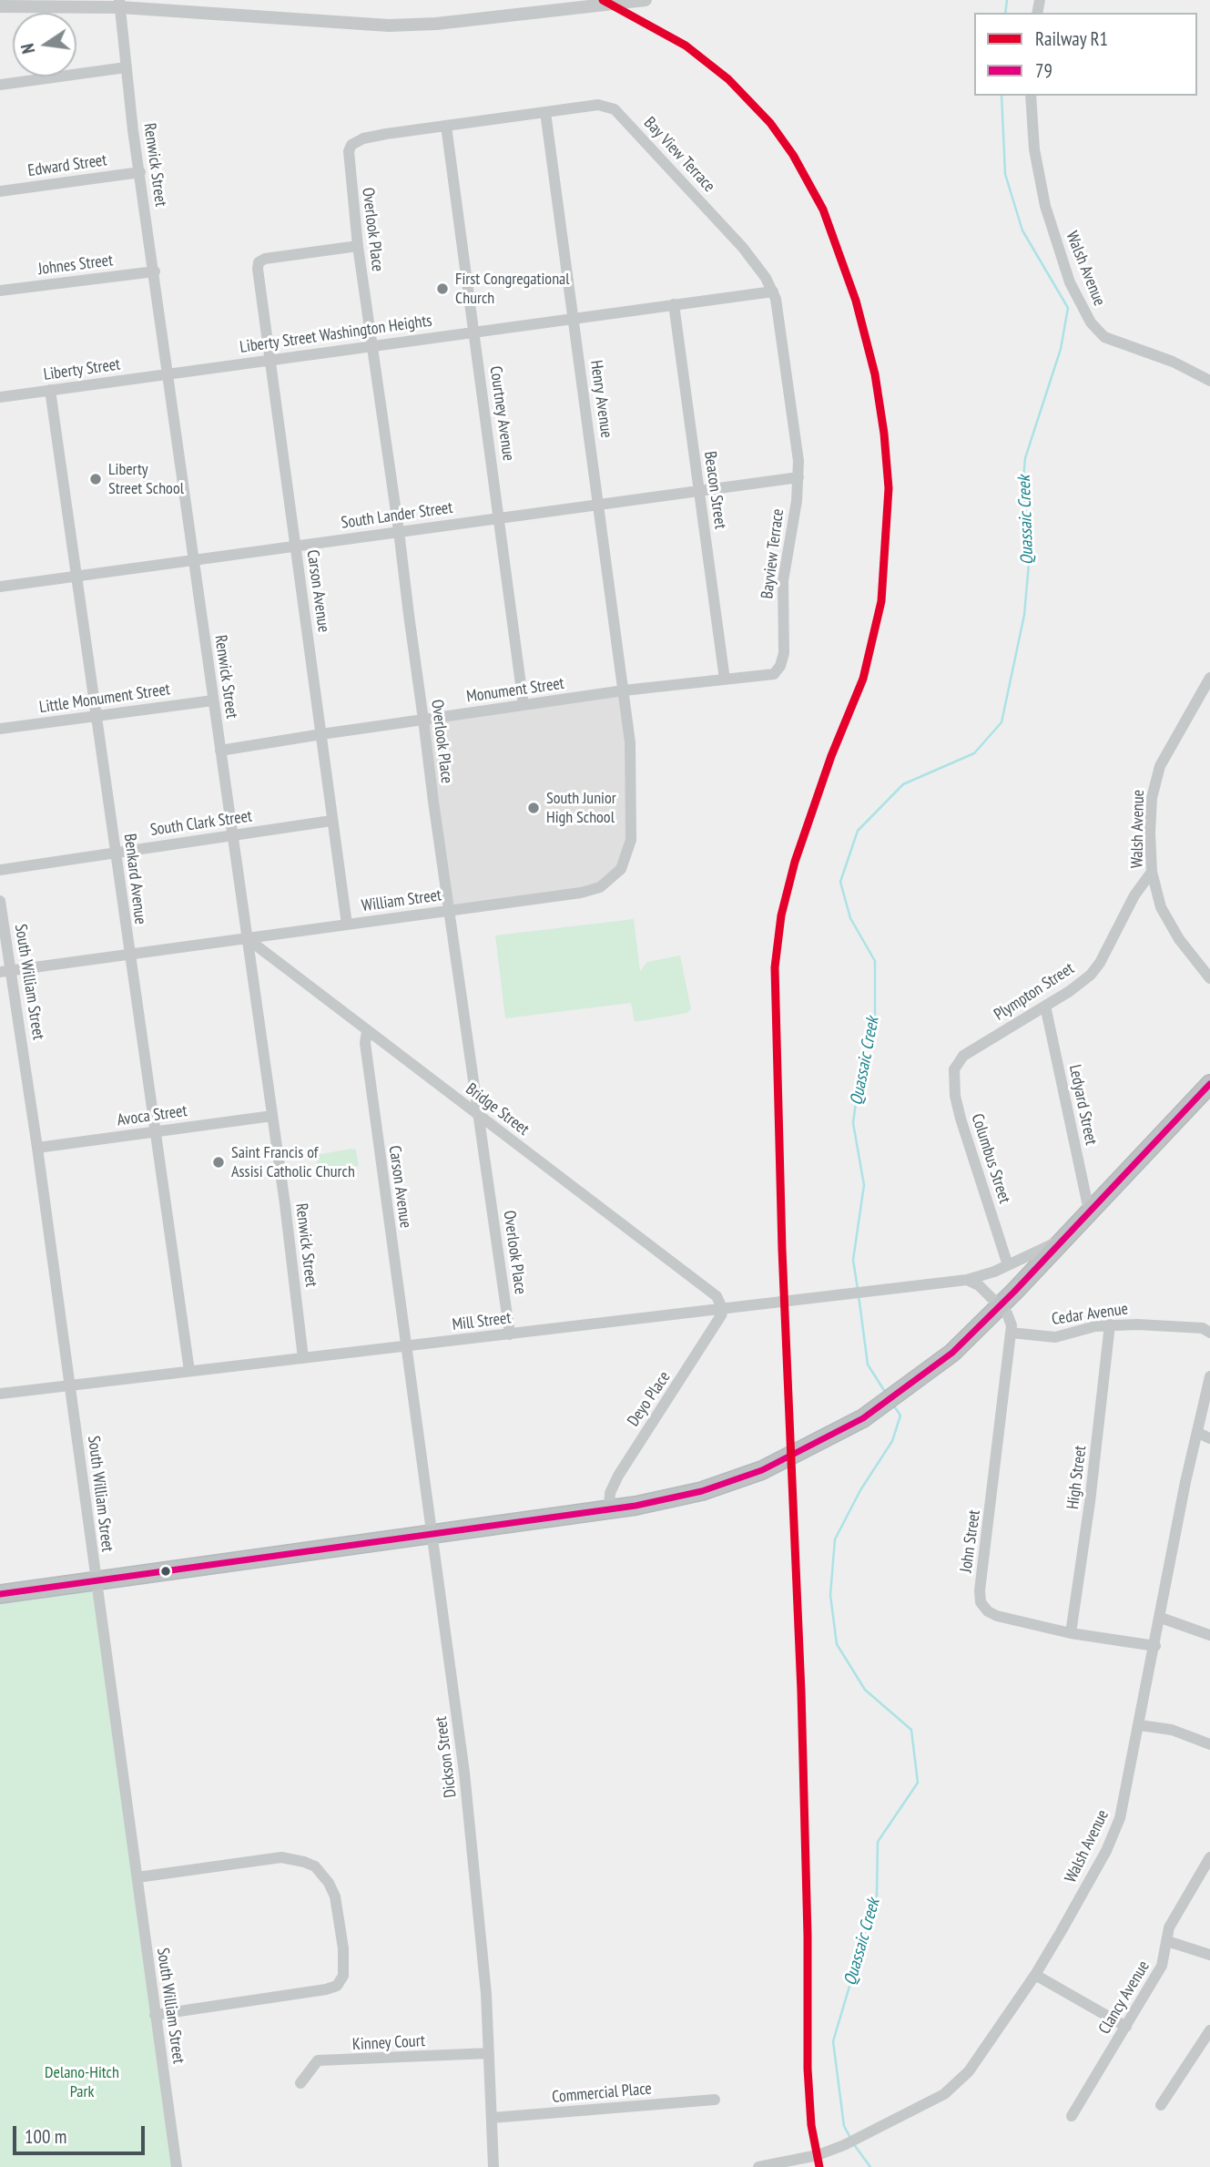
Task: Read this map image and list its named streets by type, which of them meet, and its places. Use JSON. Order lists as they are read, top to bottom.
{
  "streets": {
    "street": [
      "Bay View Terrace",
      "Renwick Street",
      "Edward Street",
      "Overlook Place",
      "Johnes Street",
      "Walsh Avenue",
      "Liberty Street Washington Heights",
      "Liberty Street",
      "Henry Avenue",
      "Courtney Avenue",
      "Beacon Street",
      "South Lander Street",
      "Bayview Terrace",
      "Carson Avenue",
      "Monument Street",
      "Little Monument Street",
      "South Clark Street",
      "Benkard Avenue",
      "William Street",
      "South William Street",
      "Plympton Street",
      "Ledyard Street",
      "Bridge Street",
      "Avoca Street",
      "Columbus Street",
      "Cedar Avenue",
      "Mill Street",
      "Deyo Place",
      "High Street",
      "John Street",
      "Dickson Street",
      "Clancy Avenue",
      "Kinney Court",
      "Commercial Place"
    ]
  },
  "crossings": [
    ["Bay View Terrace", "Overlook Place"],
    ["Bay View Terrace", "Liberty Street Washington Heights"],
    ["Bay View Terrace", "Henry Avenue"],
    ["Bay View Terrace", "Courtney Avenue"],
    ["Bay View Terrace", "South Lander Street"],
    ["Bay View Terrace", "Bayview Terrace"],
    ["Renwick Street", "Edward Street"],
    ["Renwick Street", "Johnes Street"],
    ["Renwick Street", "Liberty Street Washington Heights"],
    ["Renwick Street", "Liberty Street"],
    ["Renwick Street", "South Lander Street"],
    ["Renwick Street", "Monument Street"],
    ["Renwick Street", "Little Monument Street"],
    ["Renwick Street", "South Clark Street"],
    ["Renwick Street", "William Street"],
    ["Renwick Street", "Bridge Street"],
    ["Renwick Street", "Avoca Street"],
    ["Renwick Street", "Mill Street"],
    ["Overlook Place", "Liberty Street Washington Heights"],
    ["Overlook Place", "South Lander Street"],
    ["Overlook Place", "Carson Avenue"],
    ["Overlook Place", "Monument Street"],
    ["Overlook Place", "William Street"],
    ["Overlook Place", "Bridge Street"],
    ["Overlook Place", "Mill Street"],
    ["Walsh Avenue", "Plympton Street"],
    ["Walsh Avenue", "John Street"],
    ["Liberty Street Washington Heights", "Liberty Street"],
    ["Liberty Street Washington Heights", "Henry Avenue"],
    ["Liberty Street Washington Heights", "Courtney Avenue"],
    ["Liberty Street Washington Heights", "Beacon Street"],
    ["Liberty Street Washington Heights", "Carson Avenue"],
    ["Liberty Street", "Benkard Avenue"],
    ["Henry Avenue", "South Lander Street"],
    ["Henry Avenue", "Monument Street"],
    ["Henry Avenue", "William Street"],
    ["Courtney Avenue", "South Lander Street"],
    ["Courtney Avenue", "Monument Street"],
    ["Beacon Street", "South Lander Street"],
    ["Beacon Street", "Monument Street"],
    ["South Lander Street", "Bayview Terrace"],
    ["South Lander Street", "Carson Avenue"],
    ["South Lander Street", "Benkard Avenue"],
    ["Bayview Terrace", "Monument Street"],
    ["Carson Avenue", "Monument Street"],
    ["Carson Avenue", "South Clark Street"],
    ["Carson Avenue", "William Street"],
    ["Carson Avenue", "Bridge Street"],
    ["Carson Avenue", "Mill Street"],
    ["Carson Avenue", "Dickson Street"],
    ["Monument Street", "William Street"],
    ["Little Monument Street", "Benkard Avenue"],
    ["South Clark Street", "Benkard Avenue"],
    ["Benkard Avenue", "William Street"],
    ["Benkard Avenue", "Avoca Street"],
    ["Benkard Avenue", "Mill Street"],
    ["William Street", "South William Street"],
    ["William Street", "Bridge Street"],
    ["South William Street", "Avoca Street"],
    ["South William Street", "Mill Street"],
    ["Plympton Street", "Ledyard Street"],
    ["Plympton Street", "Columbus Street"],
    ["Bridge Street", "Mill Street"],
    ["Bridge Street", "Deyo Place"],
    ["Cedar Avenue", "High Street"],
    ["Cedar Avenue", "John Street"],
    ["Mill Street", "Deyo Place"],
    ["Mill Street", "Dickson Street"],
    ["High Street", "John Street"],
    ["Dickson Street", "Kinney Court"],
    ["Dickson Street", "Commercial Place"]
  ],
  "water": ["Quassaic Creek"],
  "parks": ["Delano-Hitch Park"],
  "places": [
    "First Congregational Church",
    "Liberty Street School",
    "South Junior High School",
    "Saint Francis of Assisi Catholic Church"
  ],
  "lines": ["rail line R1", "transit line 79"],
  "legend": ["Railway R1", "79"],
  "scale_bar": "100 m",
  "north": "left"
}
